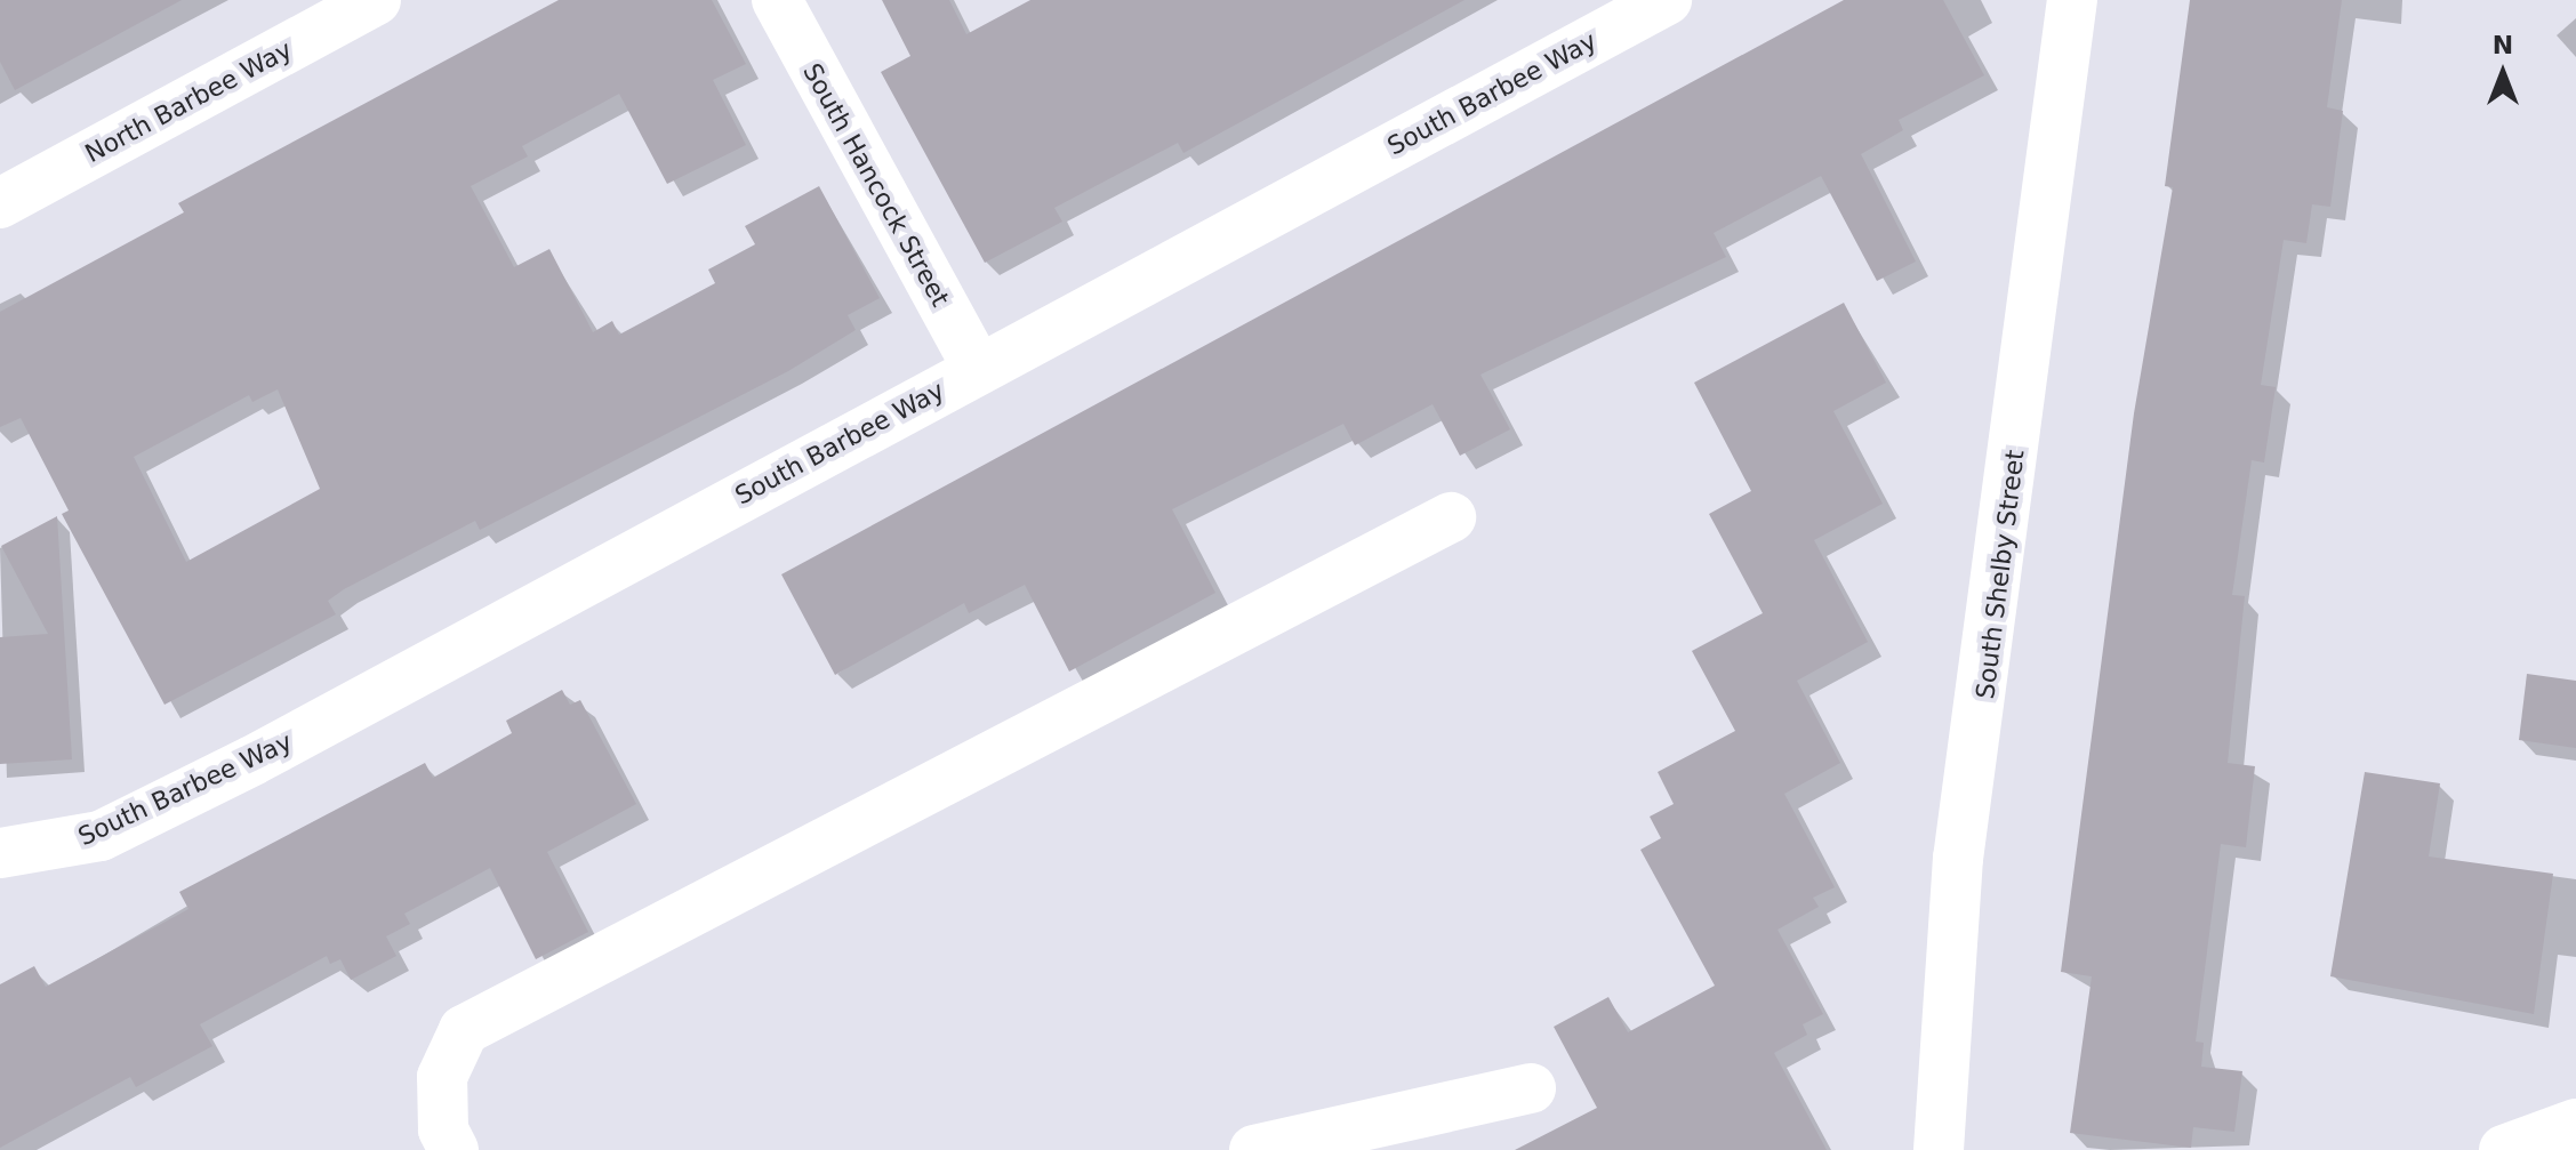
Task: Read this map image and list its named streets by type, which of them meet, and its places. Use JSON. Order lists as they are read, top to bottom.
{
  "streets": {
    "street": [
      "South Barbee Way",
      "North Barbee Way",
      "South Hancock Street",
      "South Shelby Street"
    ]
  },
  "crossings": [
    ["South Barbee Way", "South Hancock Street"]
  ],
  "north": "top"
}
